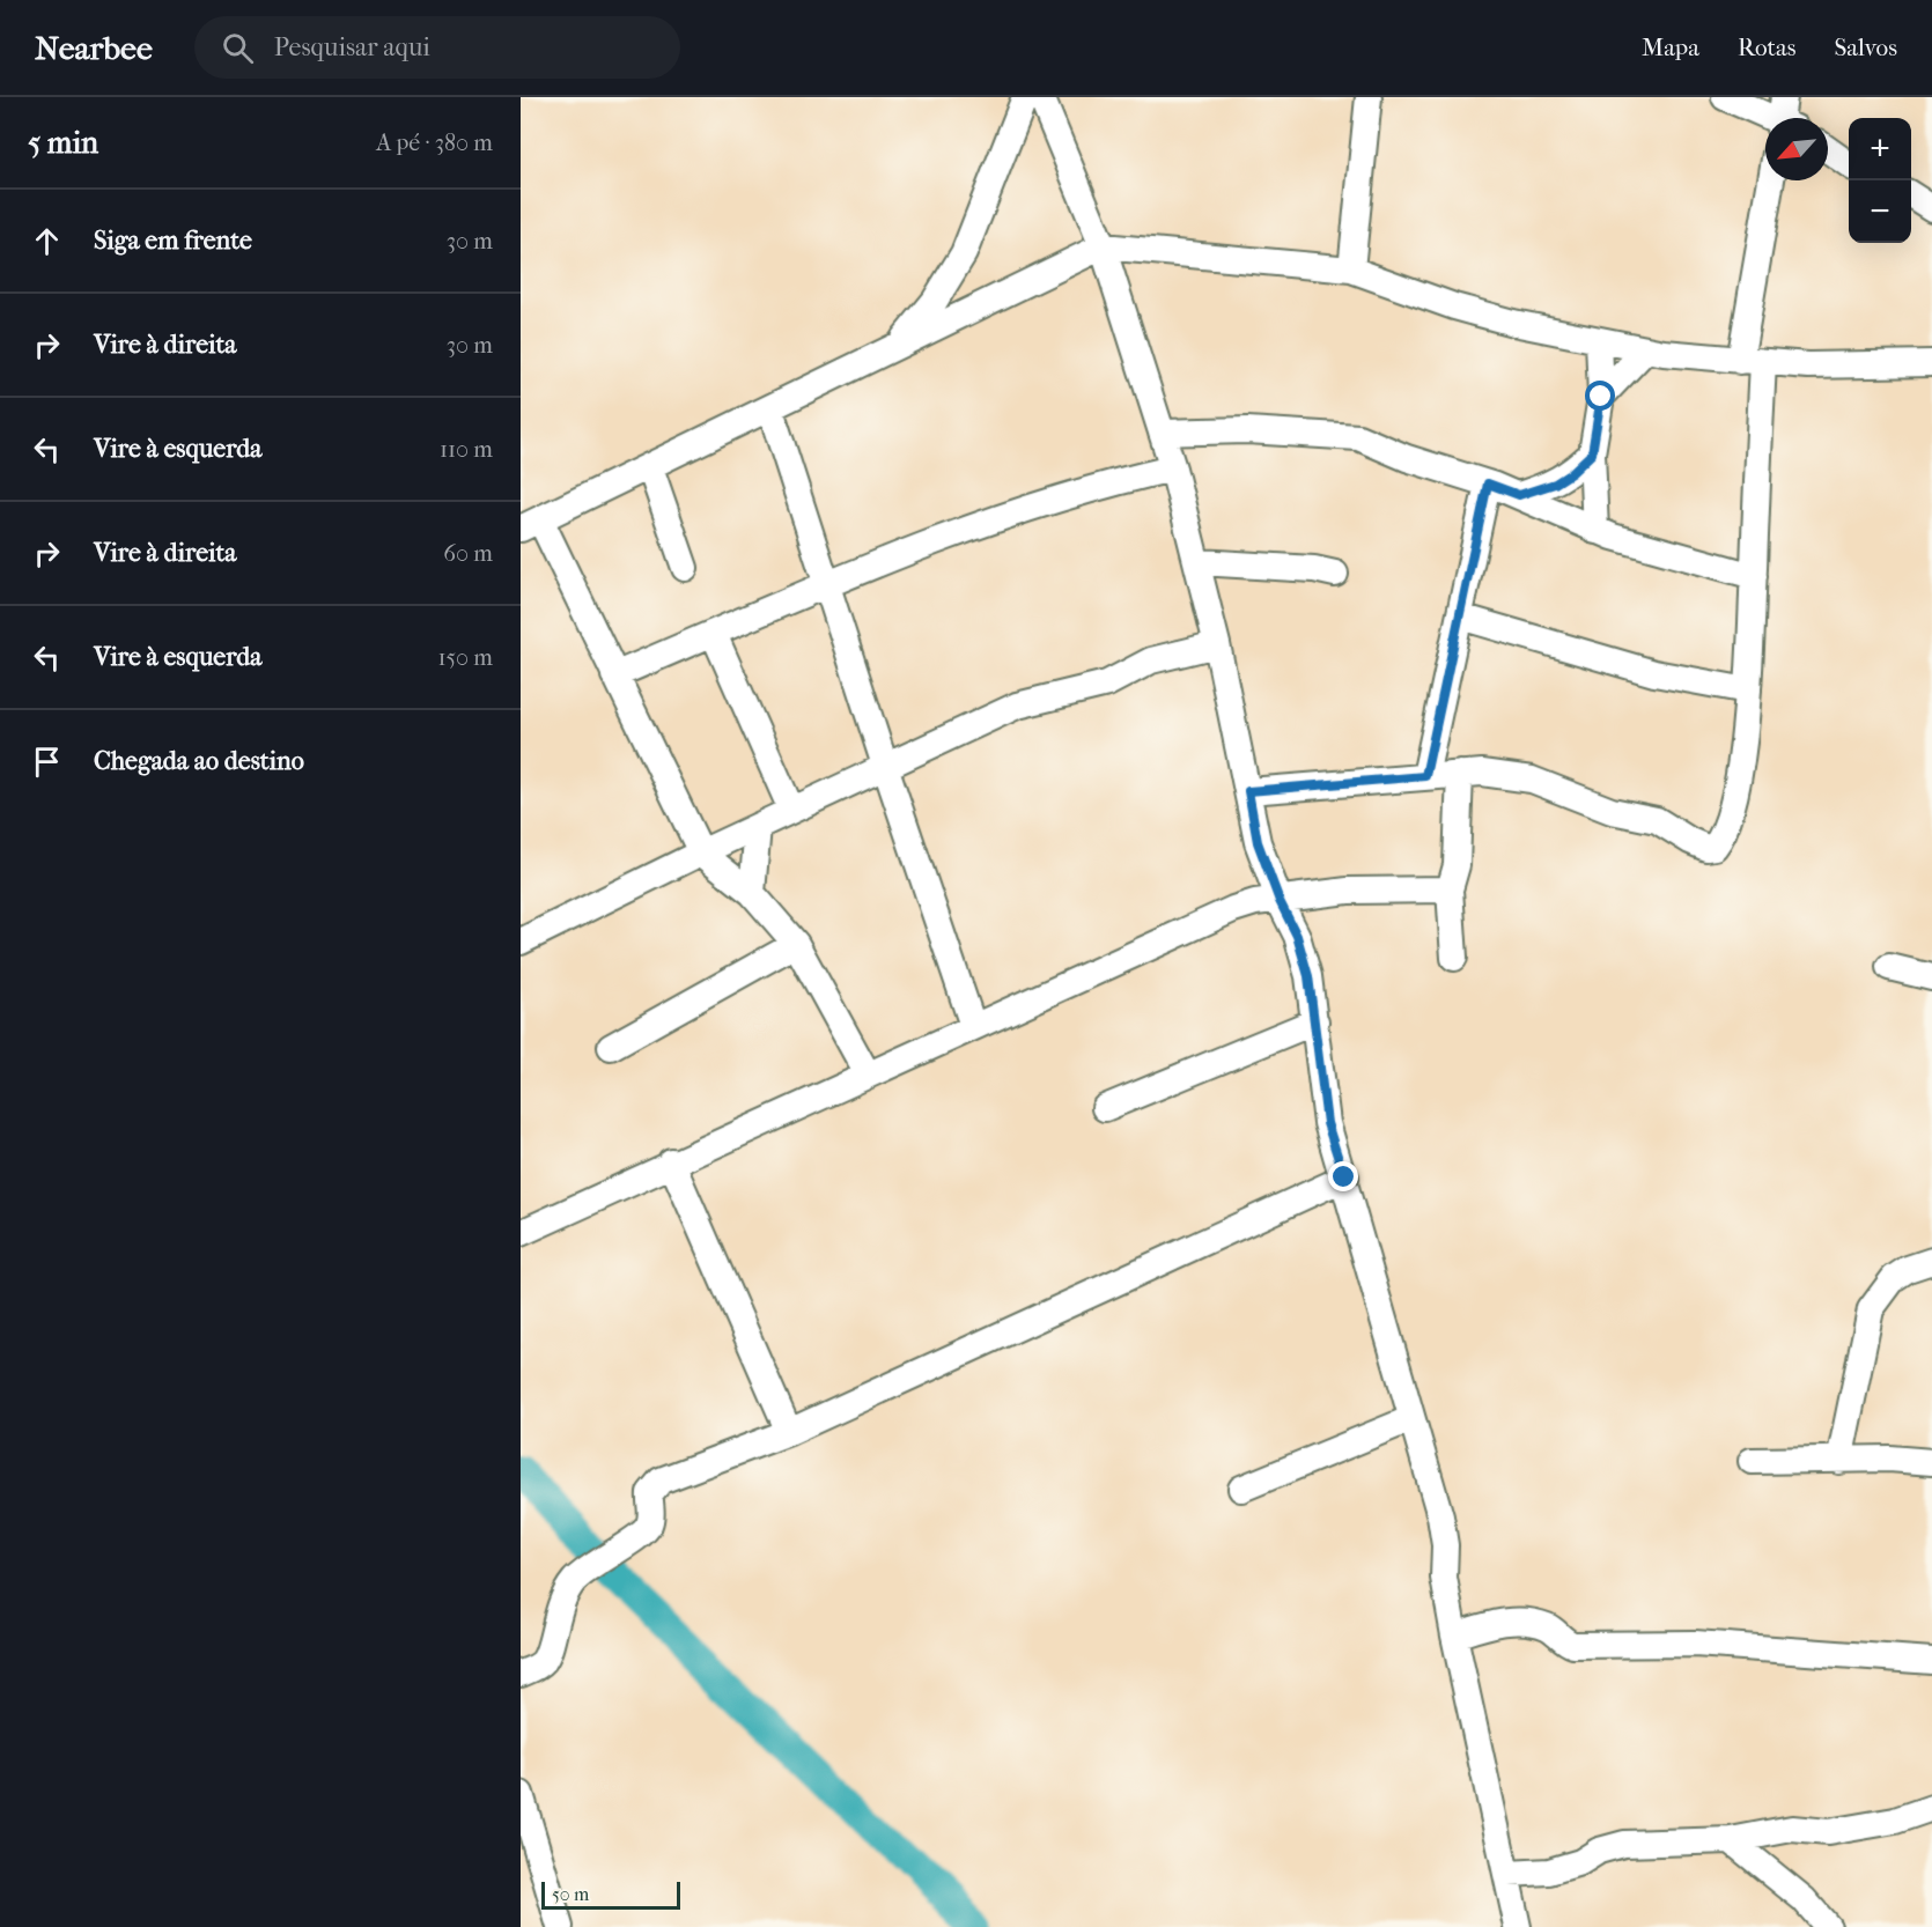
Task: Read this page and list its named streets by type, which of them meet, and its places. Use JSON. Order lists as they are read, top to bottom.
{
  "scale_bar": "50 m",
  "north": "bottom left",
  "page": {
    "header": "Nearbee",
    "search": "Pesquisar aqui",
    "nav": ["Mapa", "Rotas", "Salvos"],
    "heading": ["5 min", "A pé · 380 m"],
    "map_buttons": ["+", "−"],
    "list": [
      ["Siga em frente", "30 m"],
      ["Vire à direita", "30 m"],
      ["Vire à esquerda", "110 m"],
      ["Vire à direita", "60 m"],
      ["Vire à esquerda", "150 m"],
      "Chegada ao destino"
    ],
    "scale": "50 m"
  }
}
